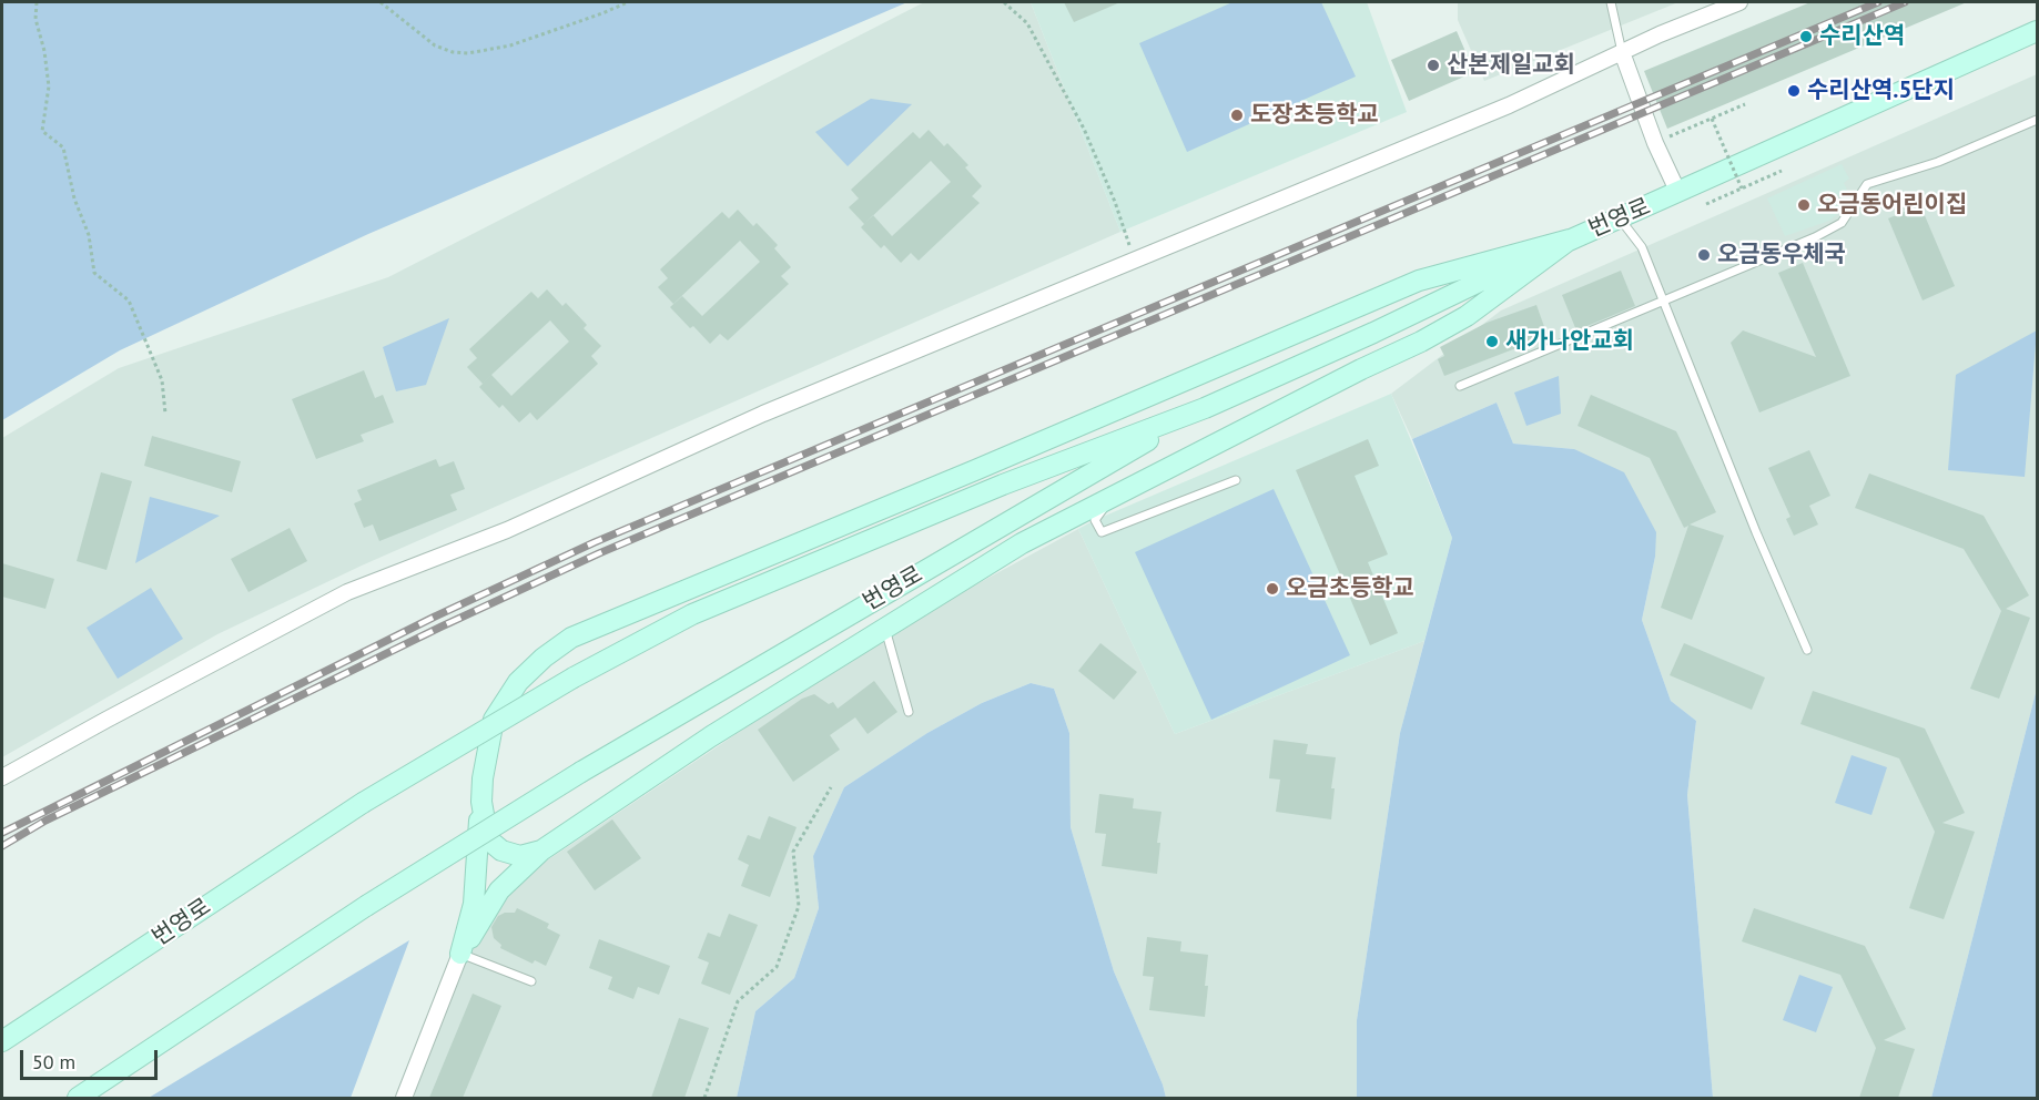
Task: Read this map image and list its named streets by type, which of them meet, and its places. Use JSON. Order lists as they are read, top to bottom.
{
  "streets": {
    "street": ["번영로"]
  },
  "places": [
    "수리산역",
    "산본제일교회",
    "수리산역.5단지",
    "도장초등학교",
    "오금동어린이집",
    "오금동우체국",
    "새가나안교회",
    "오금초등학교"
  ],
  "scale_bar": "50 m"
}
